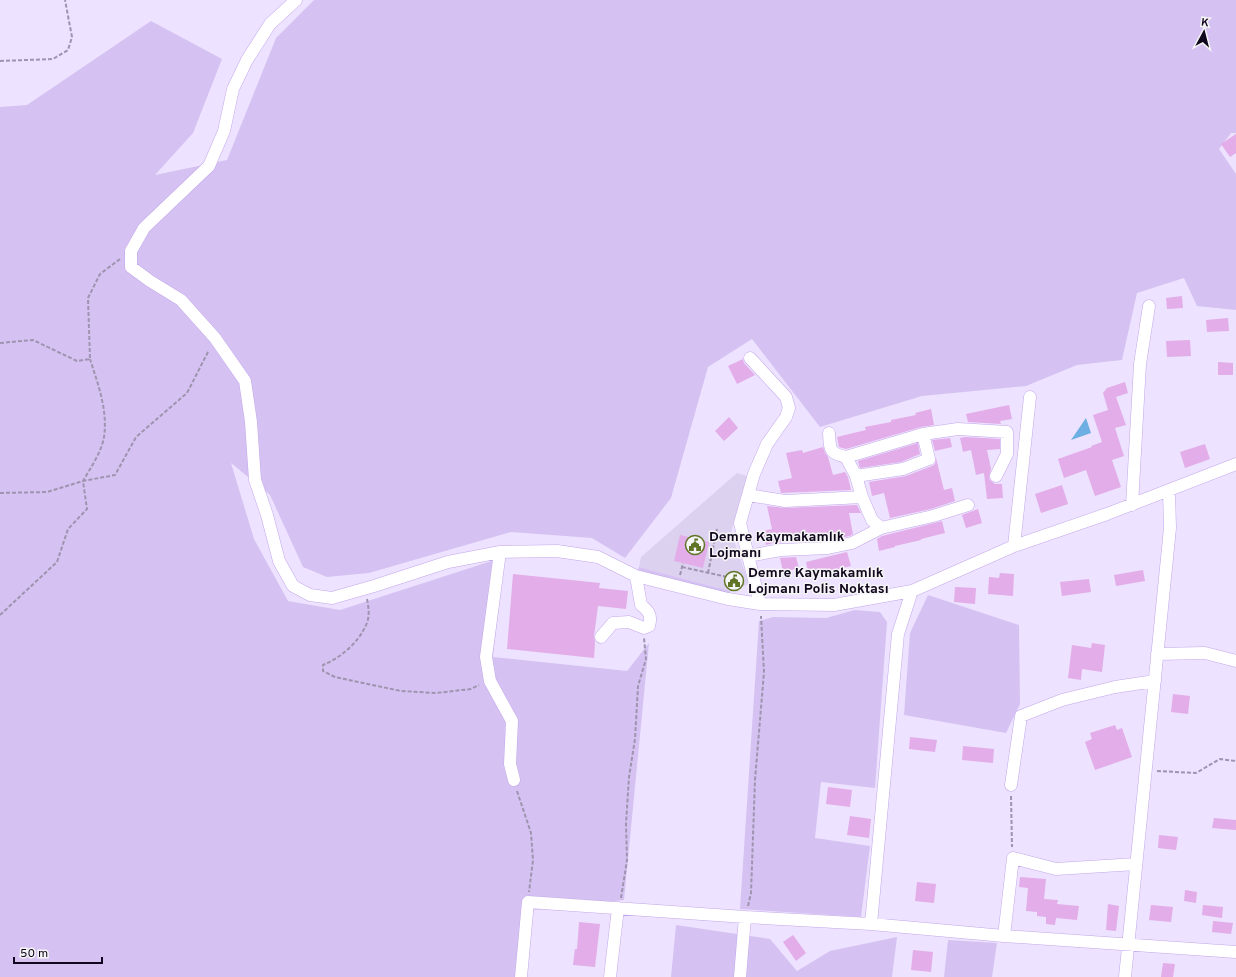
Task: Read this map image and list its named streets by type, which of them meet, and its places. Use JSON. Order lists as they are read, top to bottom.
{
  "places": {
    "public building": ["Demre Kaymakamlık Lojmanı", "Demre Kaymakamlık Lojmanı Polis Noktası"]
  },
  "scale_bar": "50 m",
  "north": "top"
}
